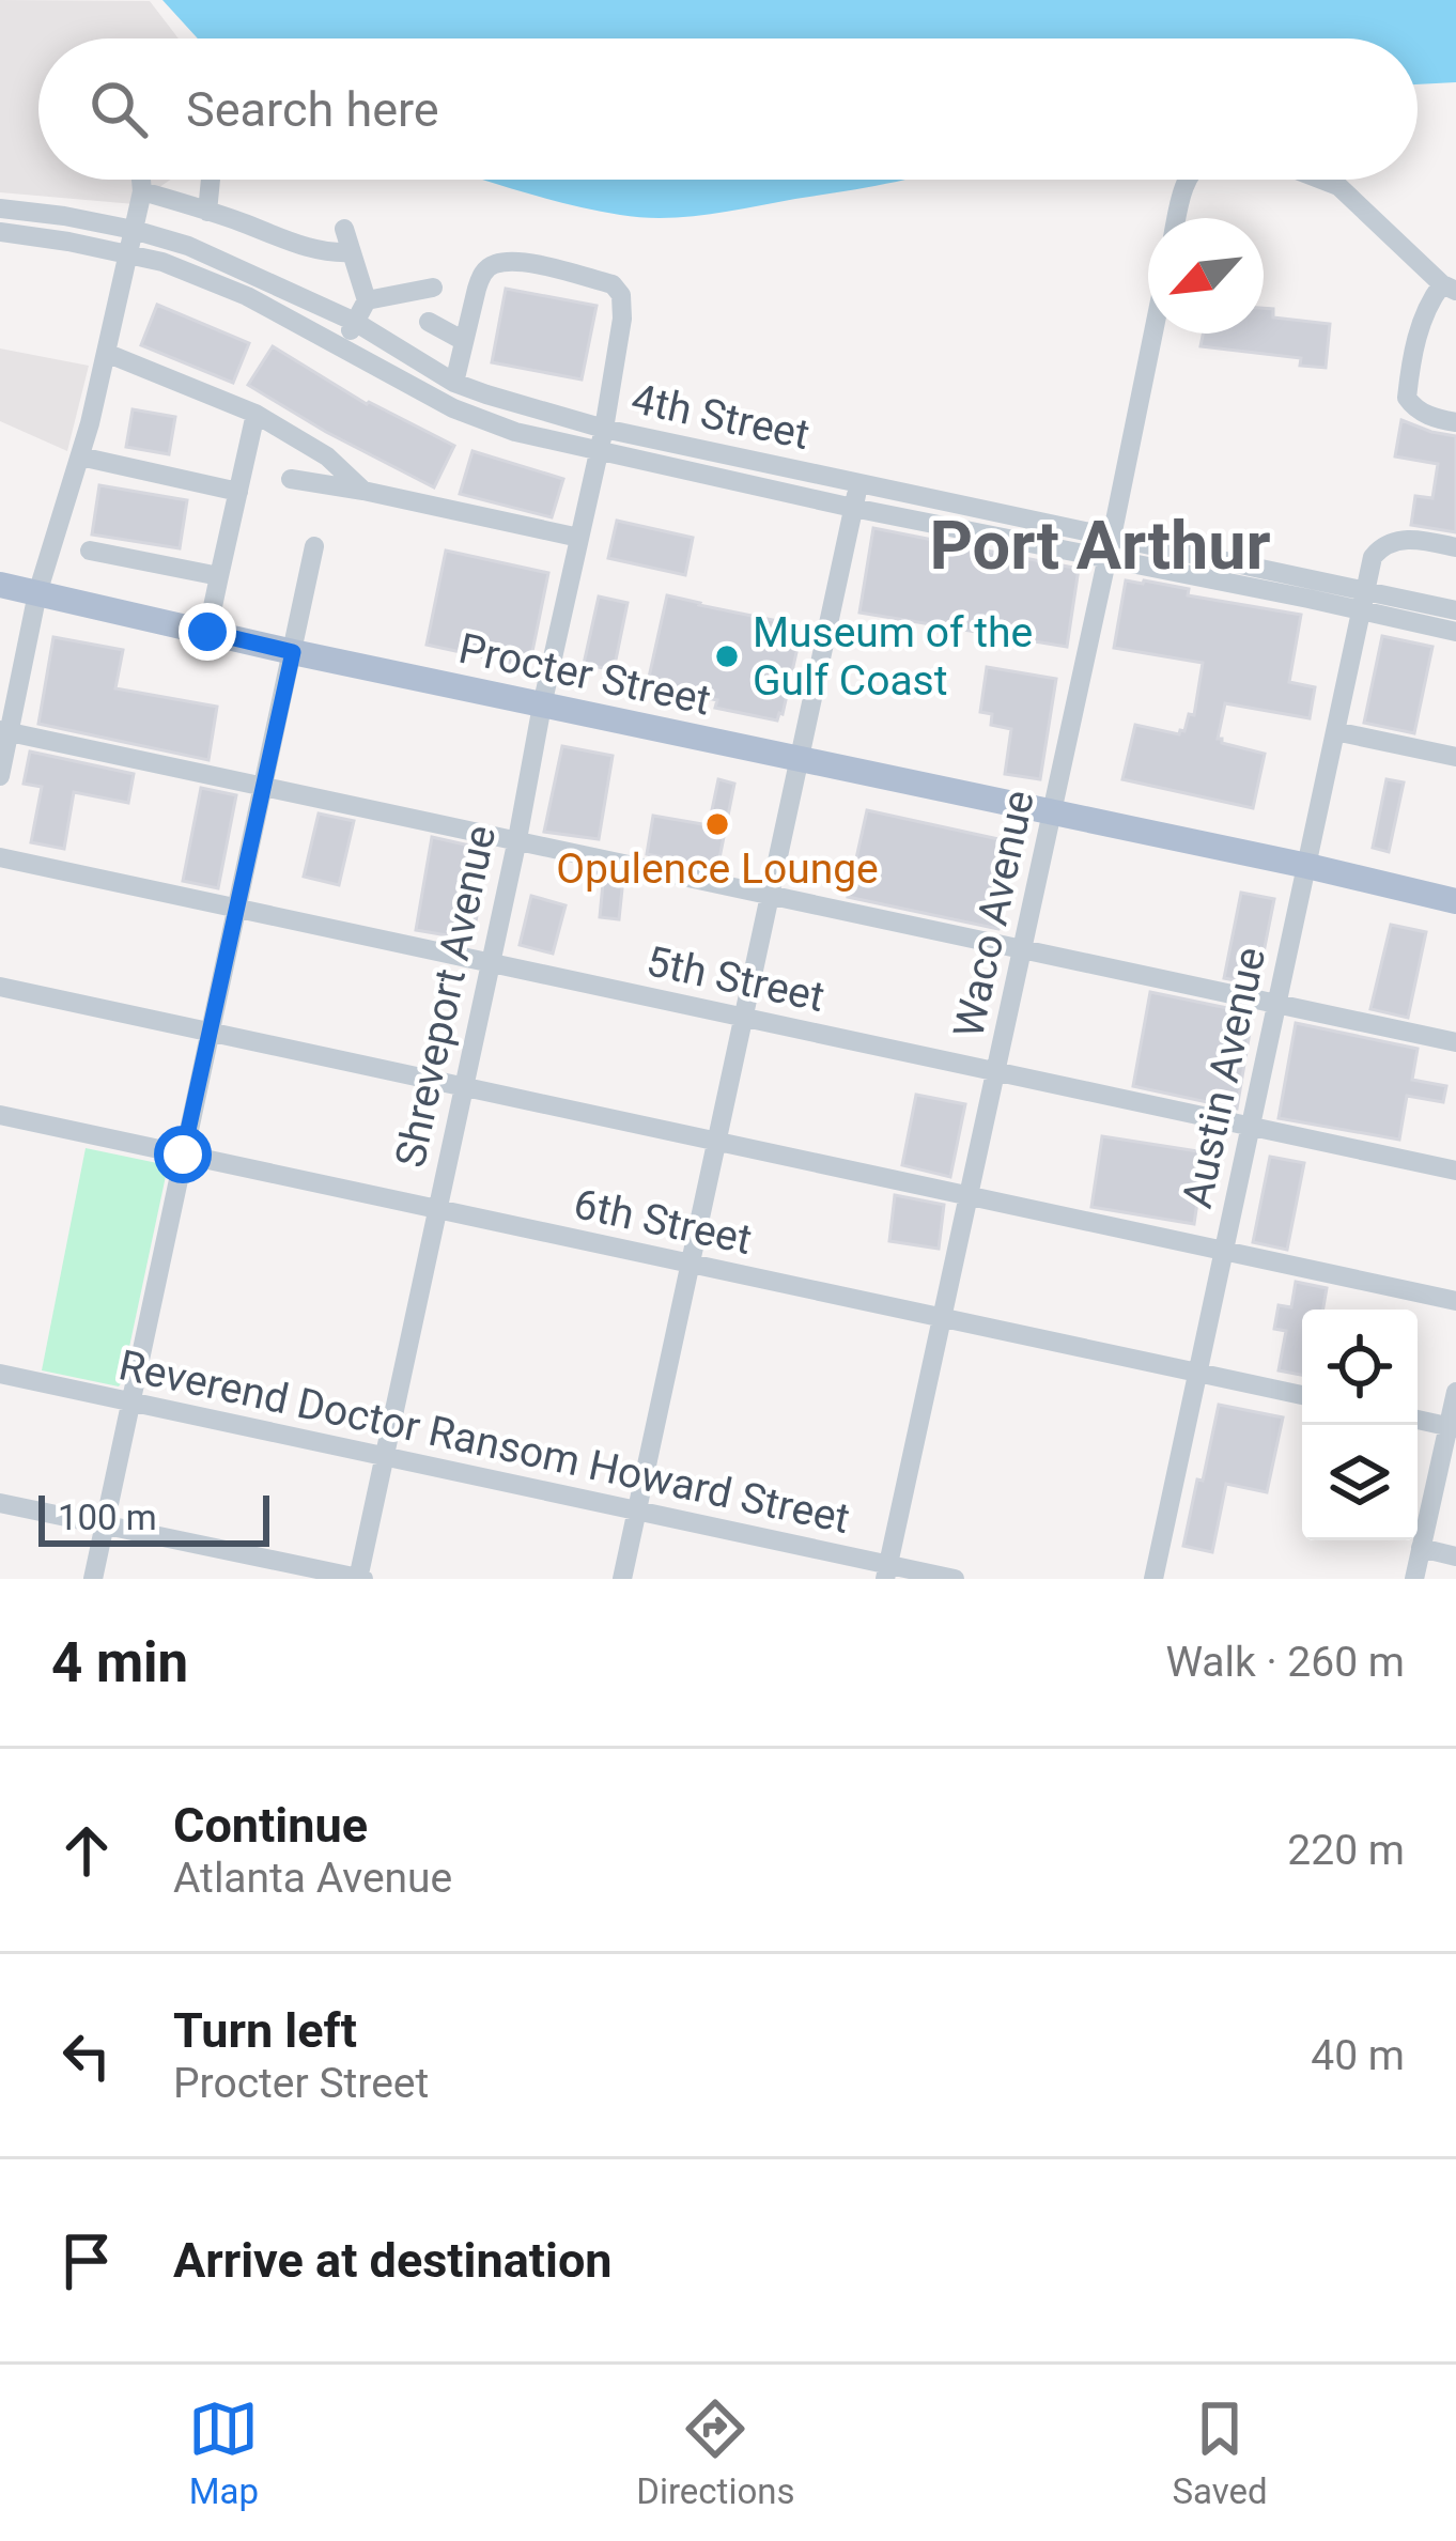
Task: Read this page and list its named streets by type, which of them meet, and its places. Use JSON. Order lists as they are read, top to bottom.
{
  "streets": {
    "main road": ["Procter Street"],
    "street": [
      "4th Street",
      "Waco Avenue",
      "5th Street",
      "Shreveport Avenue",
      "Austin Avenue",
      "6th Street",
      "Reverend Doctor Ransom Howard Street"
    ]
  },
  "crossings": [
    ["4th Street", "Waco Avenue"],
    ["4th Street", "Shreveport Avenue"],
    ["4th Street", "Austin Avenue"],
    ["Procter Street", "Waco Avenue"],
    ["Procter Street", "Shreveport Avenue"],
    ["Procter Street", "Austin Avenue"],
    ["Waco Avenue", "5th Street"],
    ["Waco Avenue", "6th Street"],
    ["Waco Avenue", "Reverend Doctor Ransom Howard Street"],
    ["5th Street", "Shreveport Avenue"],
    ["5th Street", "Austin Avenue"],
    ["Shreveport Avenue", "6th Street"],
    ["Shreveport Avenue", "Reverend Doctor Ransom Howard Street"],
    ["Austin Avenue", "6th Street"]
  ],
  "districts": ["Port Arthur"],
  "places": ["Museum of the Gulf Coast", "Opulence Lounge"],
  "scale_bar": "100 m",
  "north": "bottom left",
  "page": {
    "search": "Search here",
    "scale": "100 m",
    "heading": ["4 min", "Walk · 260 m"],
    "list": [
      ["Continue", "Atlanta Avenue", "220 m"],
      ["Turn left", "Procter Street", "40 m"],
      "Arrive at destination"
    ],
    "nav": ["Map", "Directions", "Saved"]
  }
}
